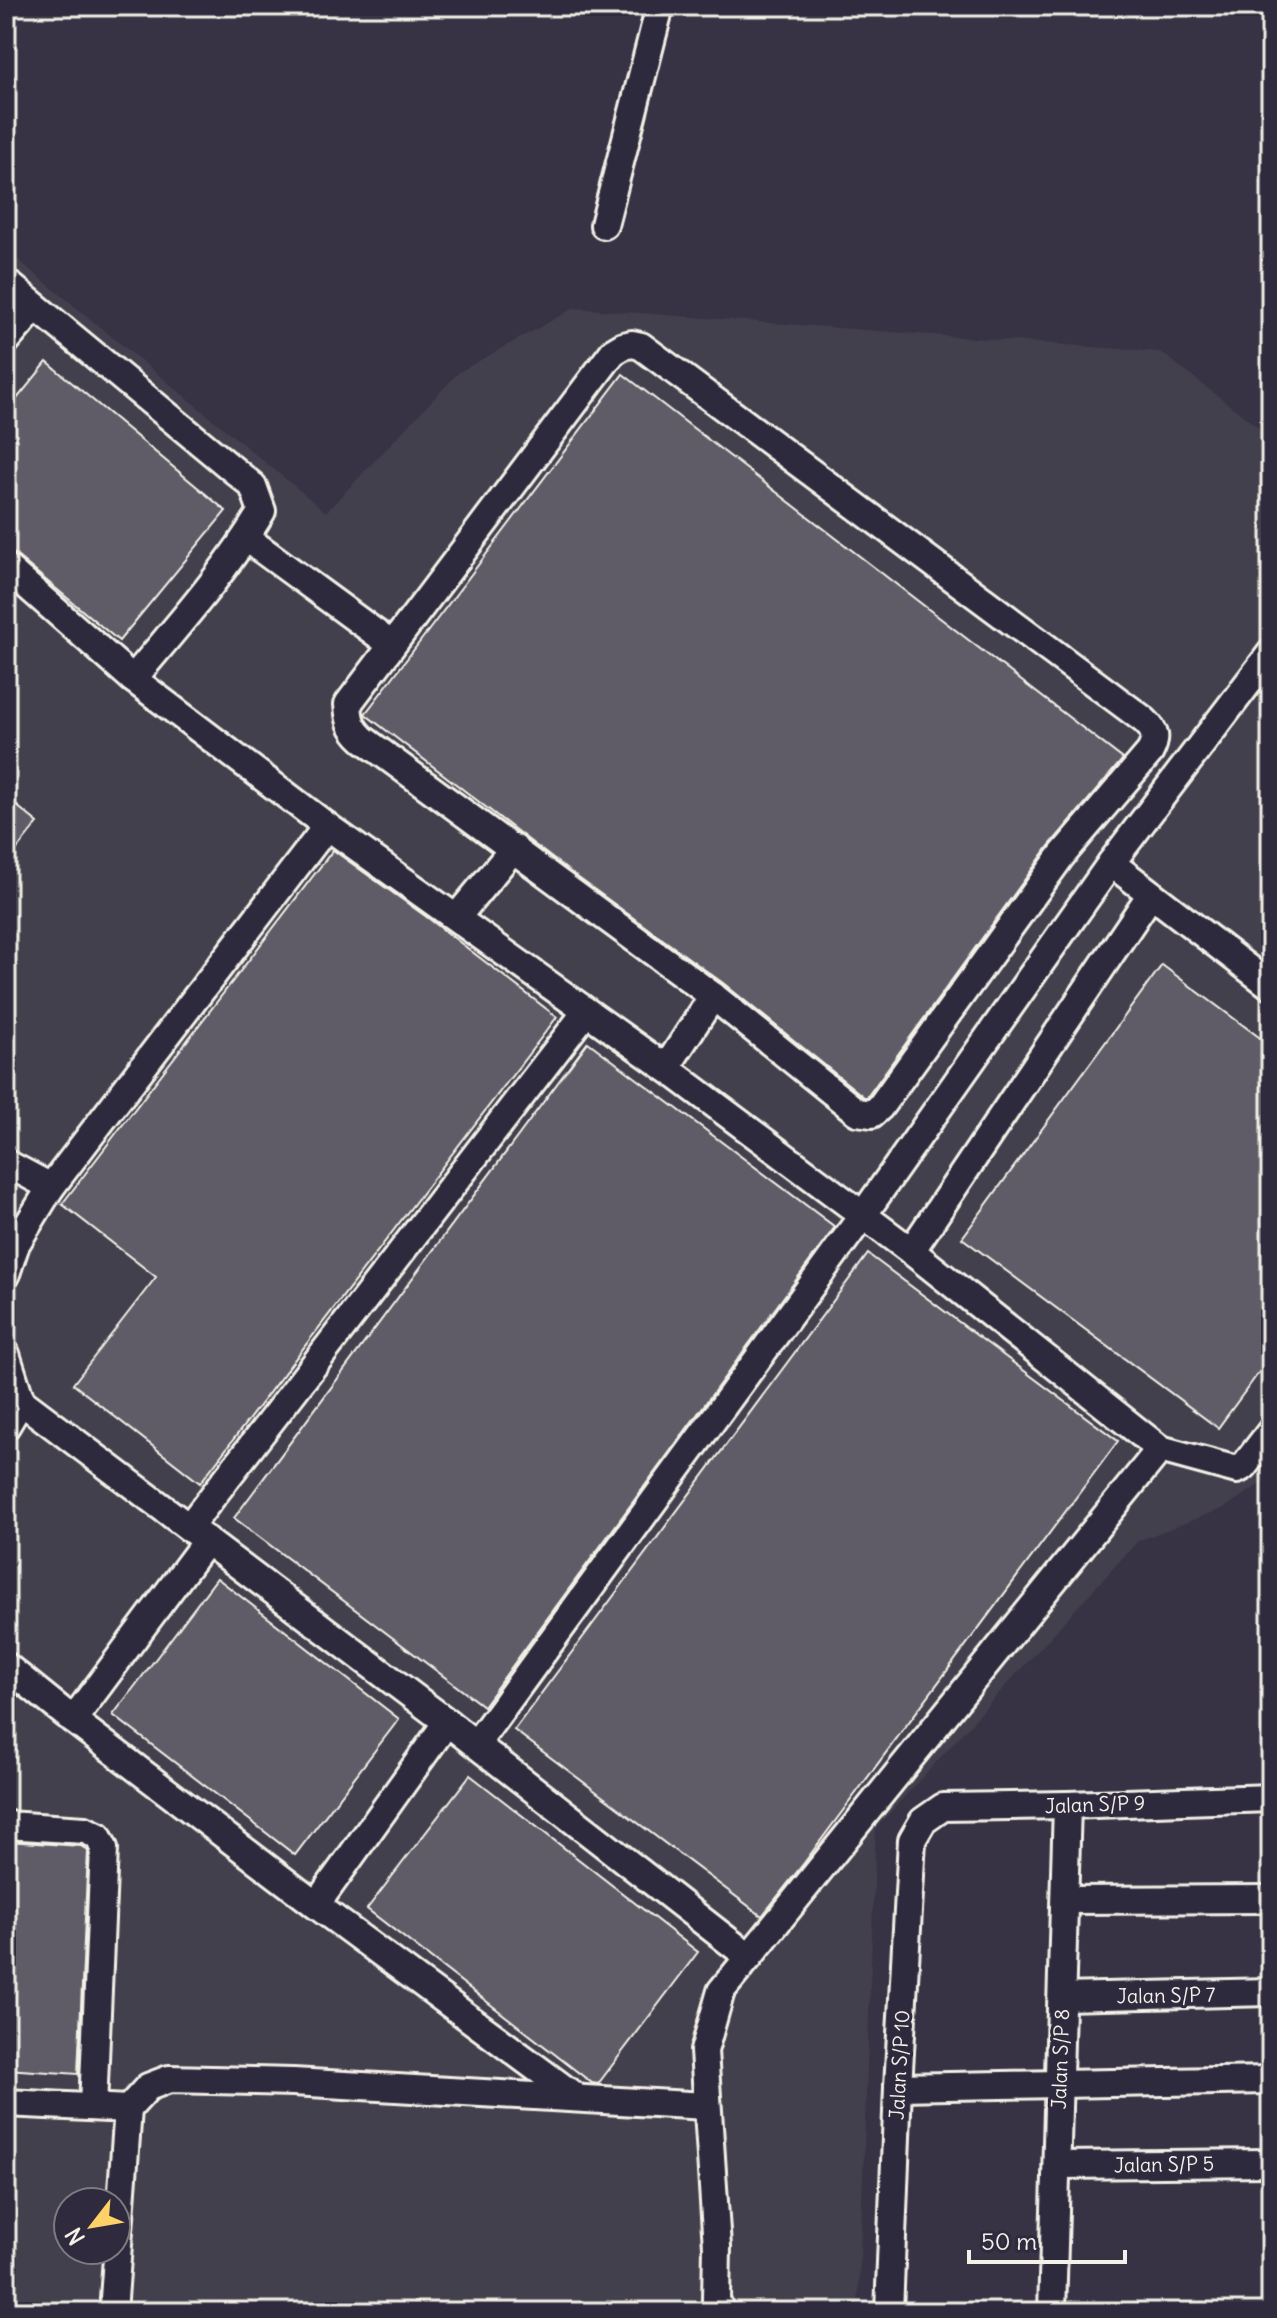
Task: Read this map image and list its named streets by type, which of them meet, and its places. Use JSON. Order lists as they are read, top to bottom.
{
  "streets": {
    "street": [
      "Jalan S/P 9",
      "Jalan S/P 7",
      "Jalan S/P 8",
      "Jalan S/P 10",
      "Jalan S/P 5"
    ]
  },
  "crossings": [
    ["Jalan S/P 9", "Jalan S/P 8"],
    ["Jalan S/P 9", "Jalan S/P 10"],
    ["Jalan S/P 7", "Jalan S/P 8"],
    ["Jalan S/P 8", "Jalan S/P 5"]
  ],
  "scale_bar": "50 m",
  "north": "bottom left"
}
